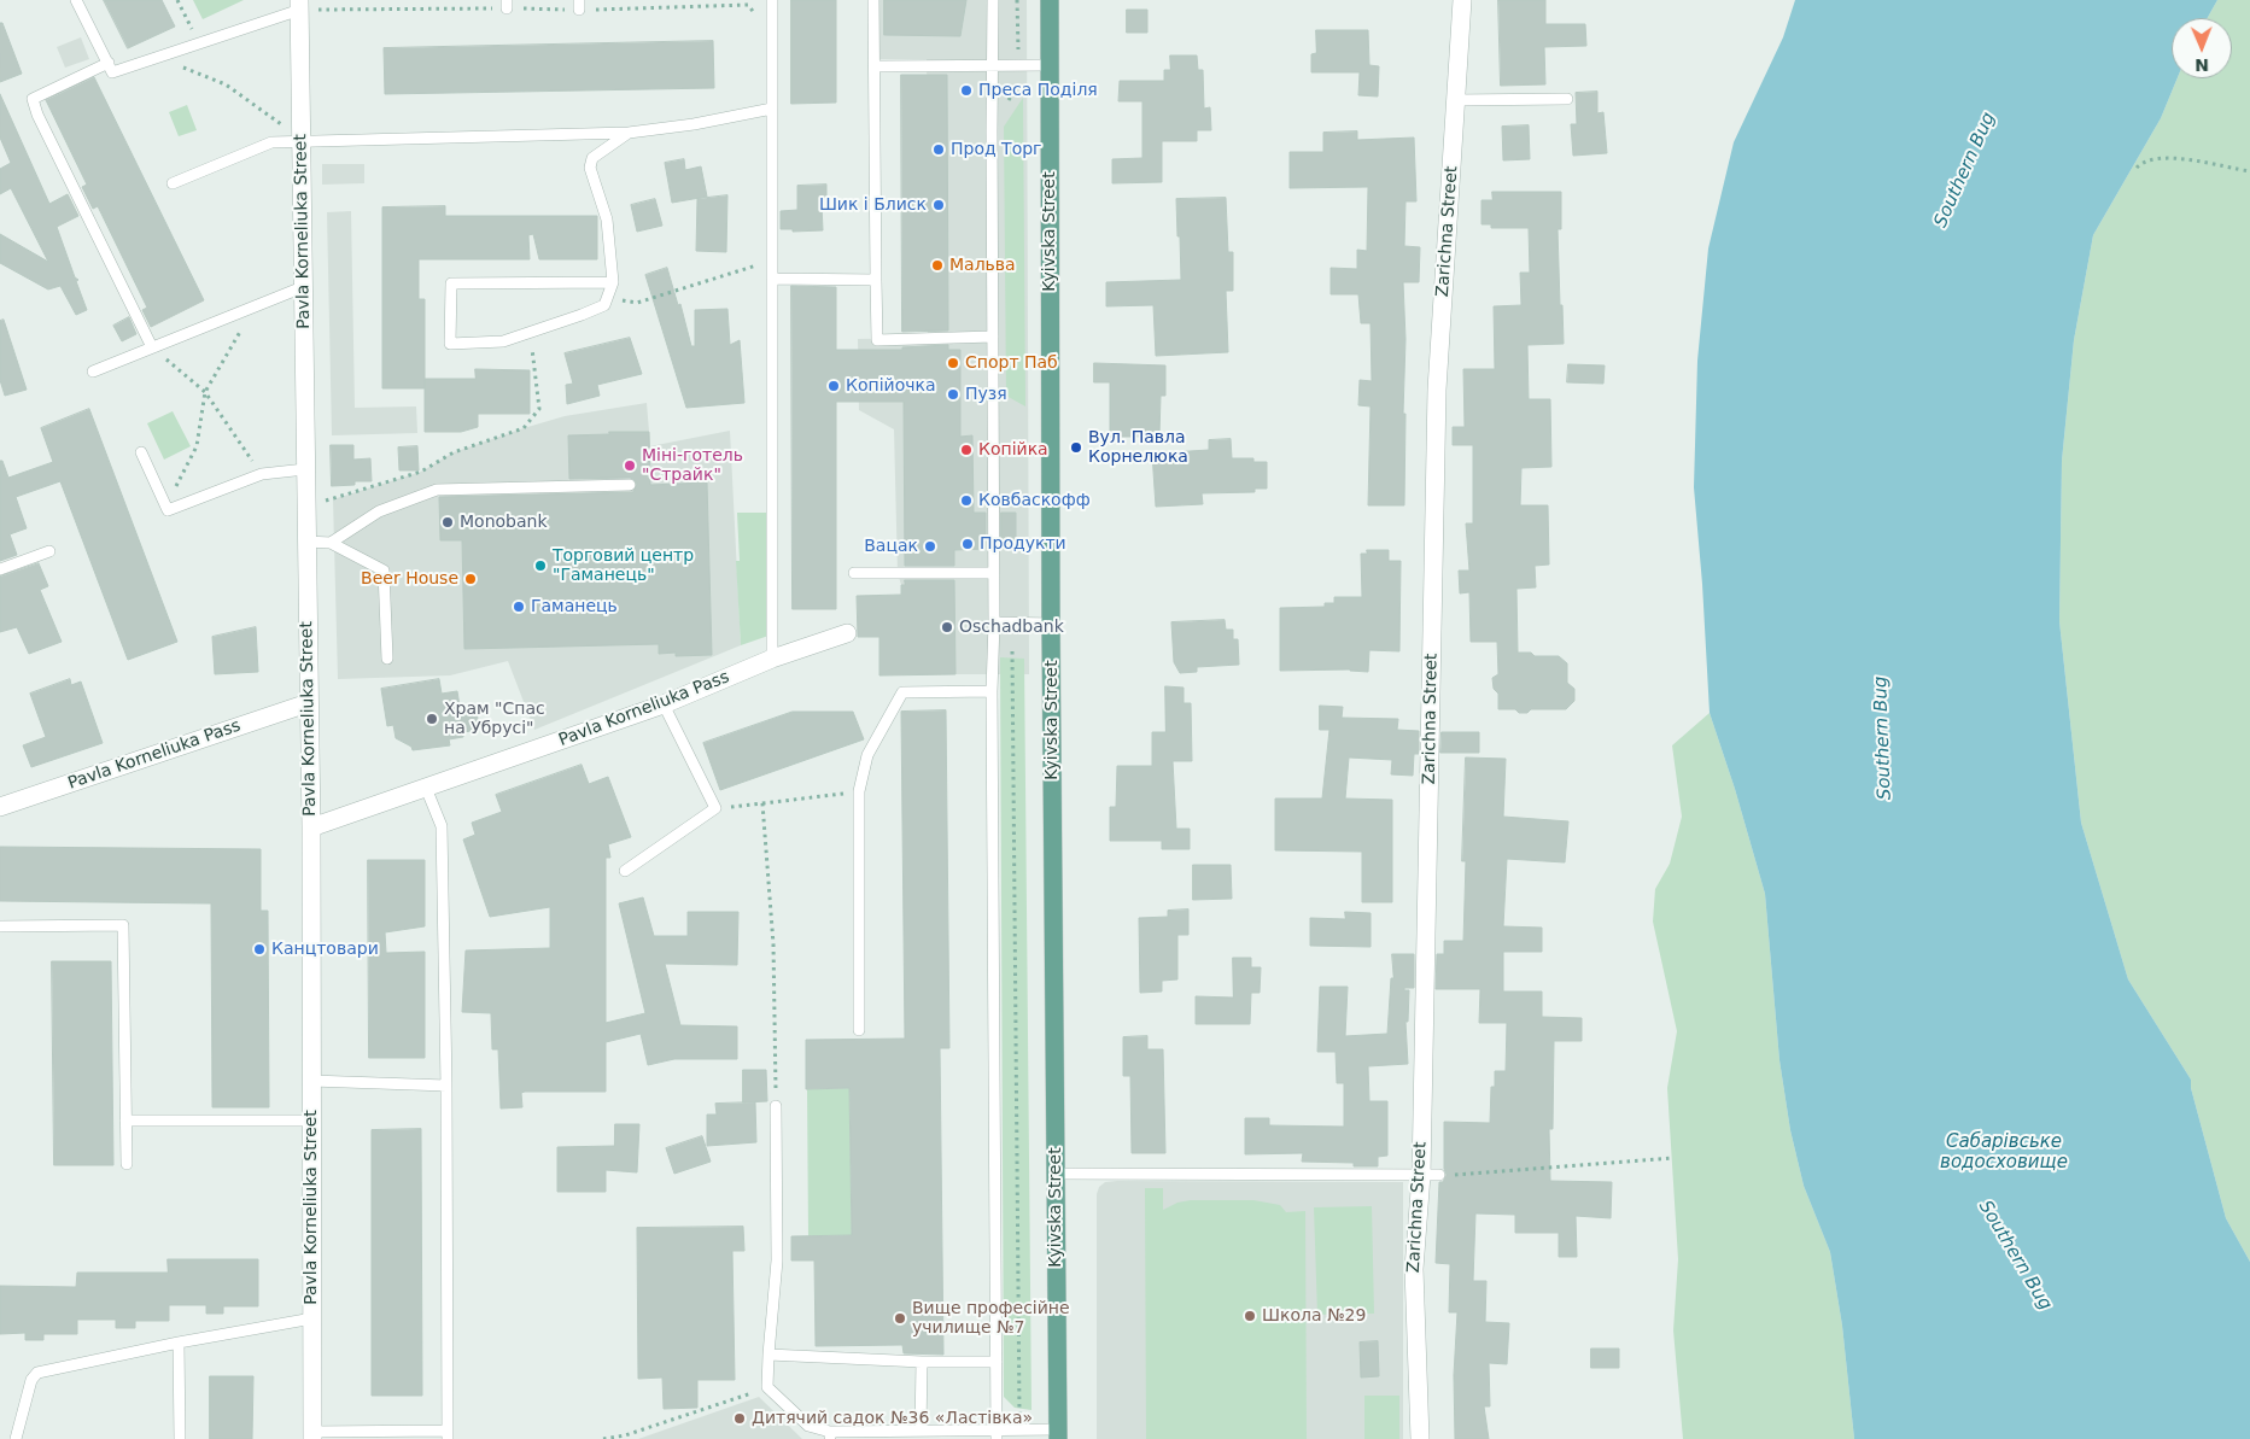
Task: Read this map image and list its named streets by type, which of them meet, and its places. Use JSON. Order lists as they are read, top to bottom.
{
  "streets": {
    "main road": ["Kyivska Street"],
    "street": ["Pavla Korneliuka Street", "Zarichna Street", "Pavla Korneliuka Pass"]
  },
  "crossings": [
    ["Pavla Korneliuka Street", "Pavla Korneliuka Pass"]
  ],
  "water": ["Southern Bug", "Сабарівське водосховище"],
  "places": [
    "Преса Поділя",
    "Прод Торг",
    "Шик і Блиск",
    "Мальва",
    "Спорт Паб",
    "Копійочка",
    "Пузя",
    "Вул. Павла Корнелюка",
    "Копійка",
    "Міні-готель \"Страйк\"",
    "Ковбаскофф",
    "Monobank",
    "Продукти",
    "Вацак",
    "Торговий центр \"Гаманець\"",
    "Beer House",
    "Гаманець",
    "Oschadbank",
    "Храм \"Спас на Убрусі\"",
    "Канцтовари",
    "Школа №29",
    "Вище професійне училище №7",
    "Дитячий садок №36 «Ластівка»"
  ],
  "north": "bottom"
}
